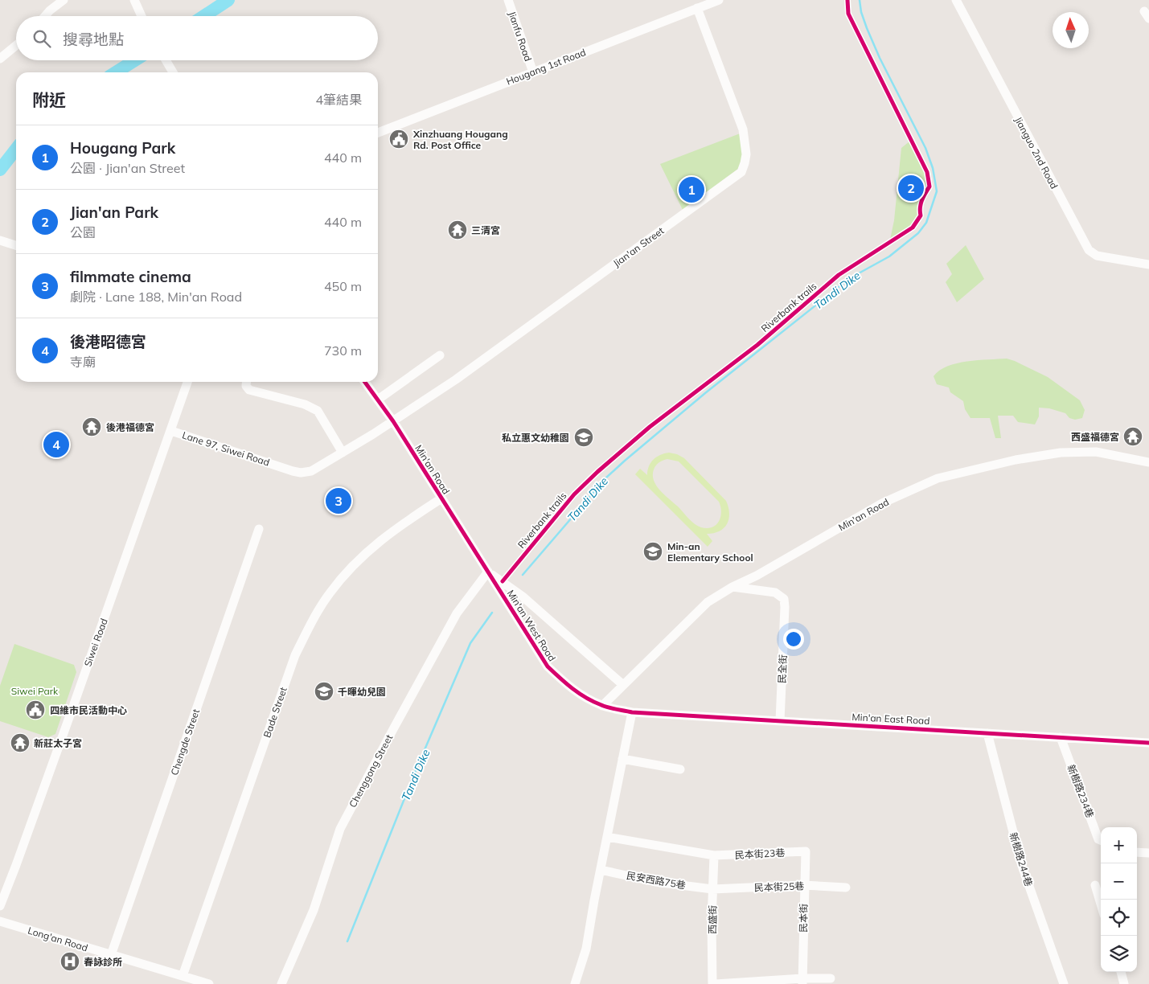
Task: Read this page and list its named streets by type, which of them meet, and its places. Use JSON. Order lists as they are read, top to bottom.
{
  "streets": {
    "street": [
      "Jianfu Road",
      "Hougang 1st Road",
      "Jianguo 2nd Road",
      "Jian'an Street",
      "Lane 97, Siwei Road",
      "Min'an Road",
      "Min'an West Road",
      "Siwei Road",
      "民全街",
      "Bade Street",
      "Min'an East Road",
      "Chengde Street",
      "Chenggong Street",
      "新樹路234巷",
      "民本街23巷",
      "新樹路244巷",
      "民安西路75巷",
      "民本街25巷",
      "民本街",
      "西盛街",
      "Long'an Road"
    ],
    "cycle path": ["Riverbank trails"]
  },
  "crossings": [
    ["Jianfu Road", "Hougang 1st Road"],
    ["Hougang 1st Road", "Jian'an Street"],
    ["Jian'an Street", "Lane 97, Siwei Road"],
    ["Jian'an Street", "Min'an Road"],
    ["Lane 97, Siwei Road", "Siwei Road"],
    ["Min'an Road", "Min'an West Road"],
    ["Min'an Road", "民全街"],
    ["Min'an Road", "Bade Street"],
    ["Min'an Road", "Chenggong Street"],
    ["Min'an West Road", "Min'an East Road"],
    ["Min'an West Road", "Chenggong Street"],
    ["民全街", "Min'an East Road"],
    ["Bade Street", "Long'an Road"],
    ["Min'an East Road", "新樹路234巷"],
    ["Min'an East Road", "新樹路244巷"],
    ["Chengde Street", "Long'an Road"],
    ["民本街23巷", "民本街"],
    ["民本街23巷", "西盛街"],
    ["民安西路75巷", "民本街25巷"],
    ["民安西路75巷", "西盛街"],
    ["民本街25巷", "民本街"],
    ["民本街25巷", "西盛街"]
  ],
  "water": ["Tandi Dike"],
  "parks": ["Siwei Park"],
  "places": {
    "public building": ["Xinzhuang Hougang Rd. Post Office", "四維市民活動中心"],
    "temple": [
      "三清宮",
      "後港福德宮",
      "西盛福德宮",
      "新莊太子宮"
    ],
    "school or university": ["私立惠文幼稚園", "Min-an Elementary School", "千暉幼兒園"],
    "hospital": ["春詠診所"]
  },
  "north": "top",
  "page": {
    "search": "搜尋地點",
    "heading": ["附近", "4筆結果"],
    "list": [
      {
        "mark": "1",
        "name": "Hougang Park",
        "note": "公園 · Jian'an Street",
        "value": "440 m"
      },
      {
        "mark": "2",
        "name": "Jian'an Park",
        "note": "公園",
        "value": "440 m"
      },
      {
        "mark": "3",
        "name": "filmmate cinema",
        "note": "劇院 · Lane 188, Min'an Road",
        "value": "450 m"
      },
      {
        "mark": "4",
        "name": "後港昭德宮",
        "note": "寺廟",
        "value": "730 m"
      }
    ],
    "pins": [
      "2",
      "1",
      "4",
      "3"
    ],
    "map_buttons": ["+", "−"]
  }
}
